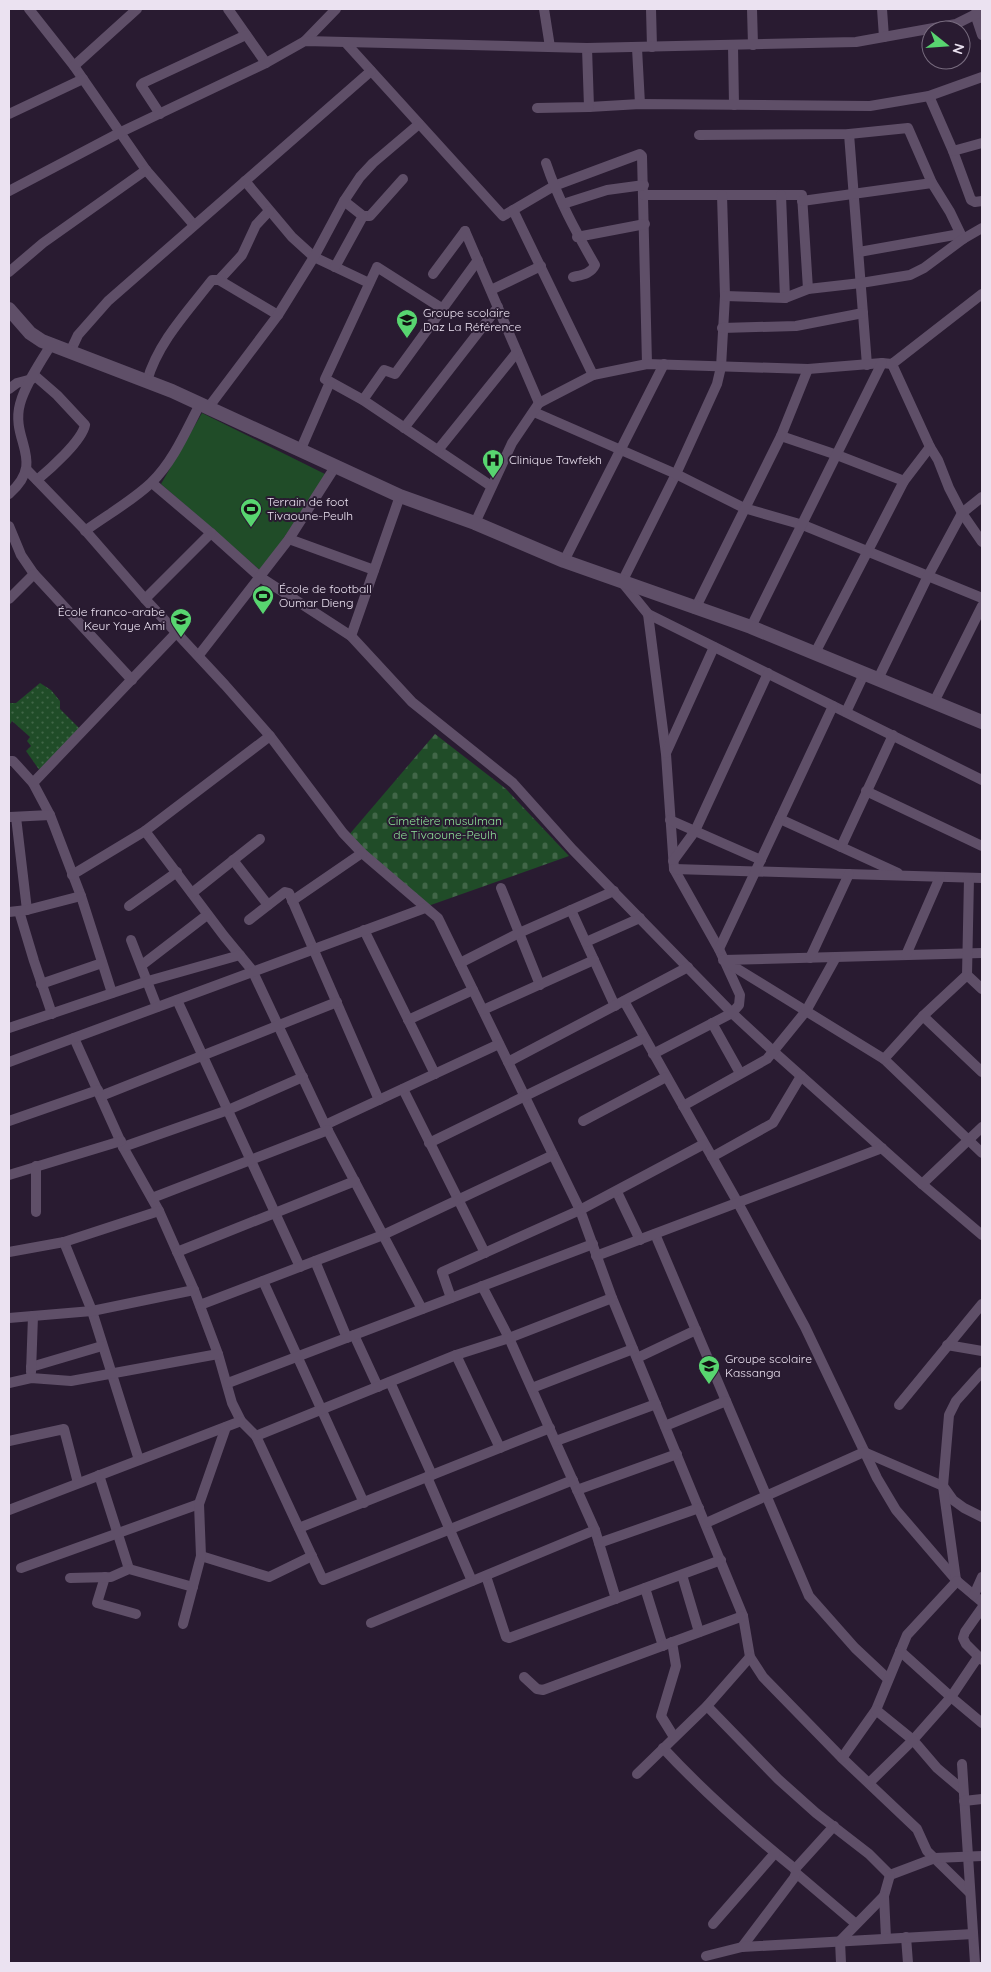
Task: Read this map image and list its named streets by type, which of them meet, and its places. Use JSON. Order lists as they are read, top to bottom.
{
  "parks": ["Cimetière musulman de Tivaoune-Peulh"],
  "places": {
    "school or university": ["Groupe scolaire Daz La Référence", "École franco-arabe Keur Yaye Ami", "Groupe scolaire Kassanga"],
    "hospital": ["Clinique Tawfekh"],
    "sports": ["Terrain de foot Tivaoune-Peulh", "École de football Oumar Dieng"]
  },
  "north": "right"
}
